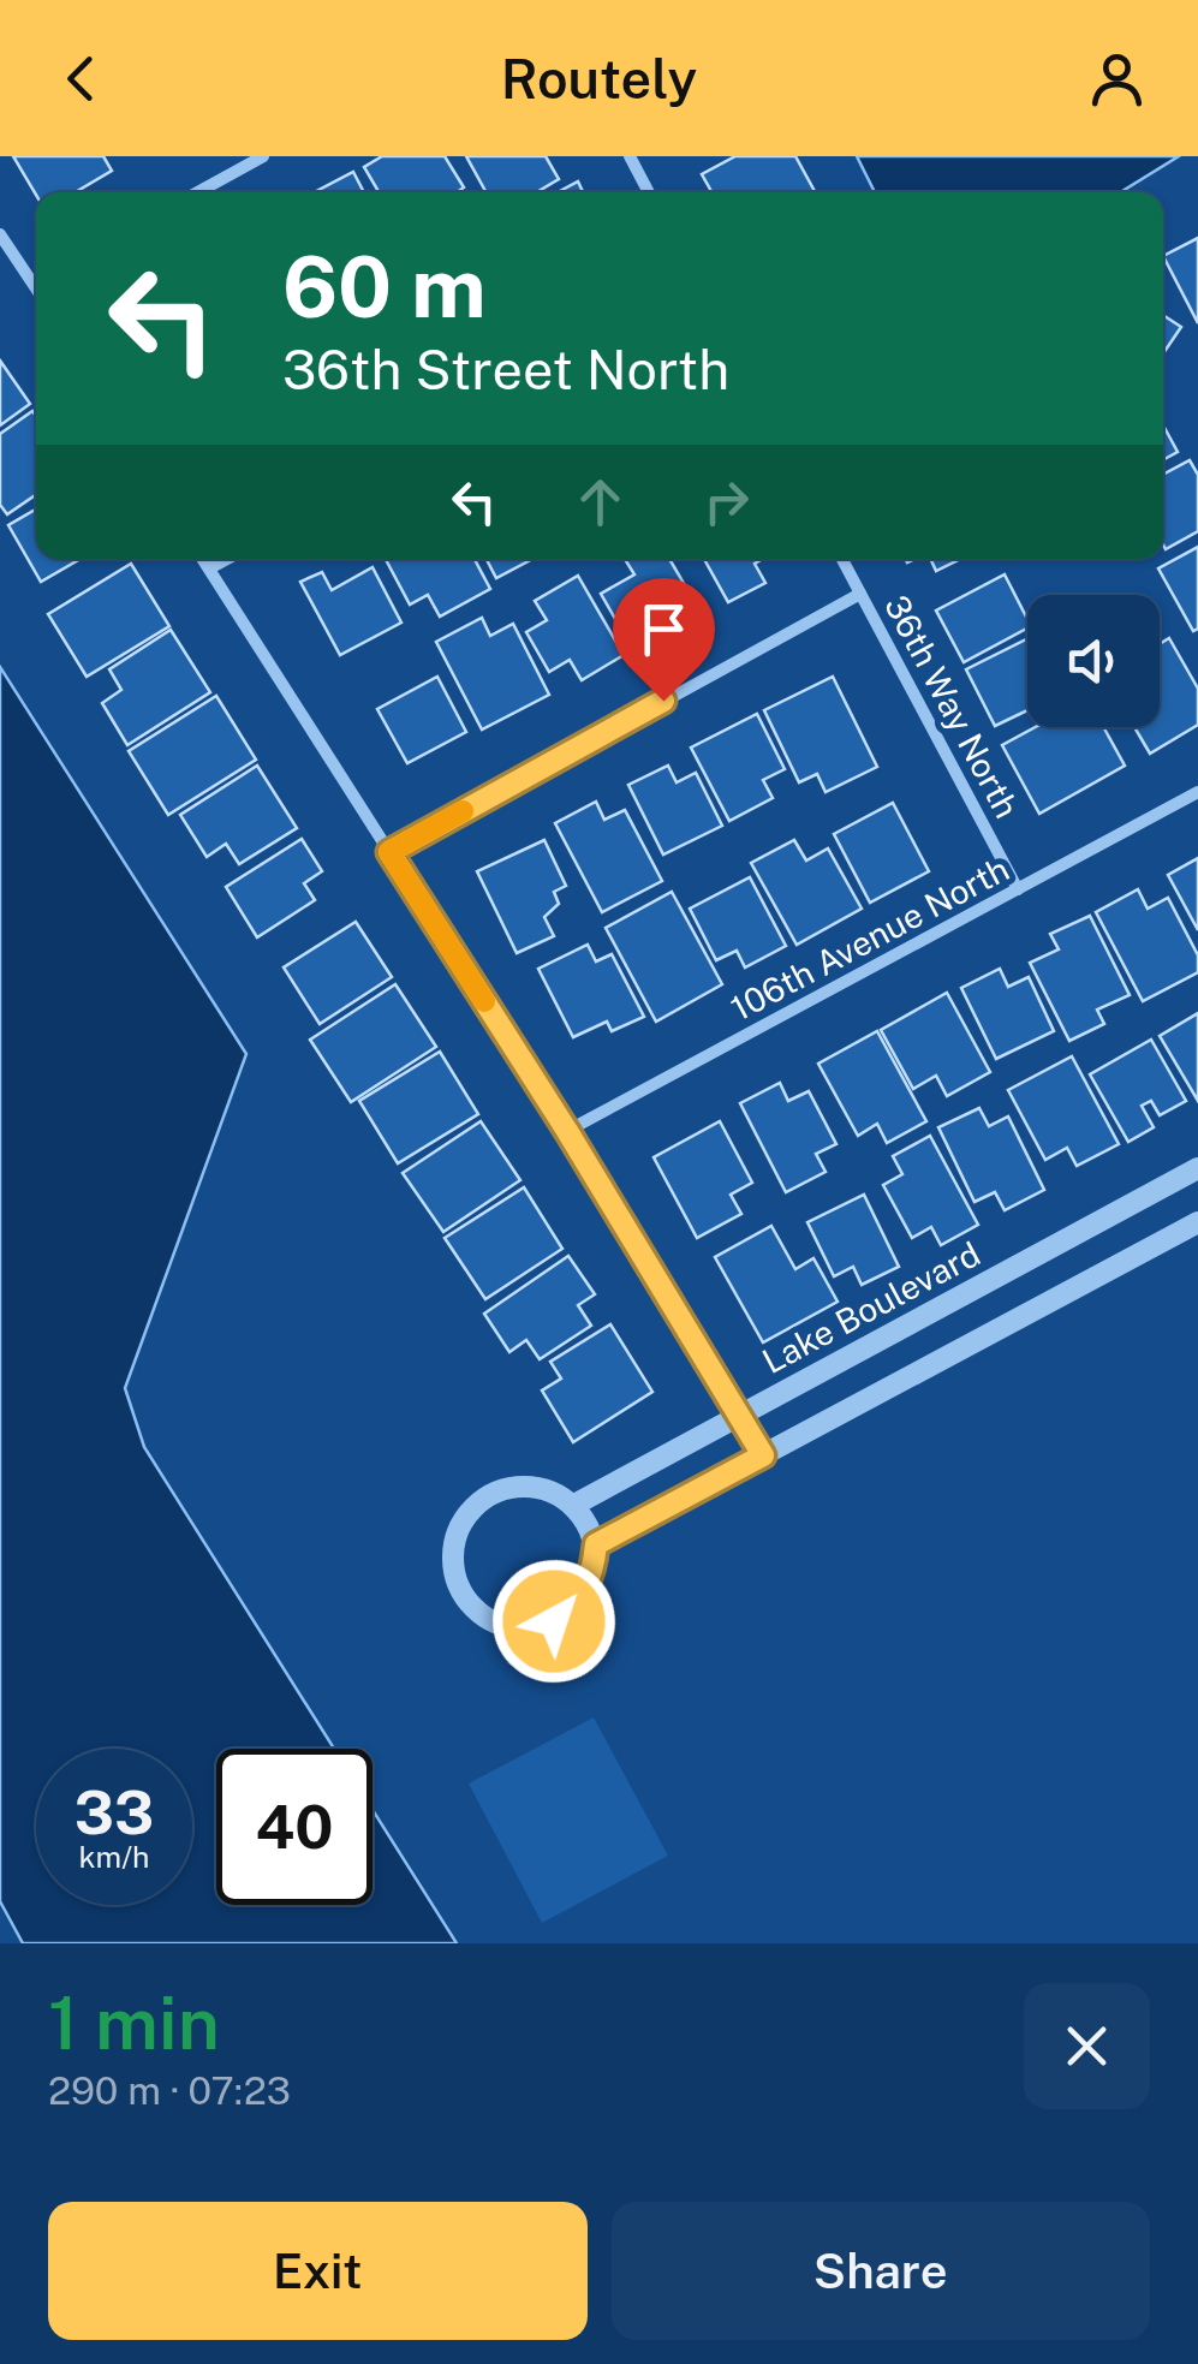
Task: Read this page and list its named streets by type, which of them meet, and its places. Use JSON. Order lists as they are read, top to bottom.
{
  "streets": {
    "street": ["36th Way North", "106th Avenue North", "Lake Boulevard"]
  },
  "crossings": [
    ["36th Way North", "106th Avenue North"]
  ],
  "page": {
    "header": "Routely",
    "turn": ["60 m", "36th Street North"],
    "speed": "33 km/h",
    "limit": "40",
    "heading": ["1 min", "290 m · 07:23"],
    "buttons": ["Exit", "Share"]
  }
}
